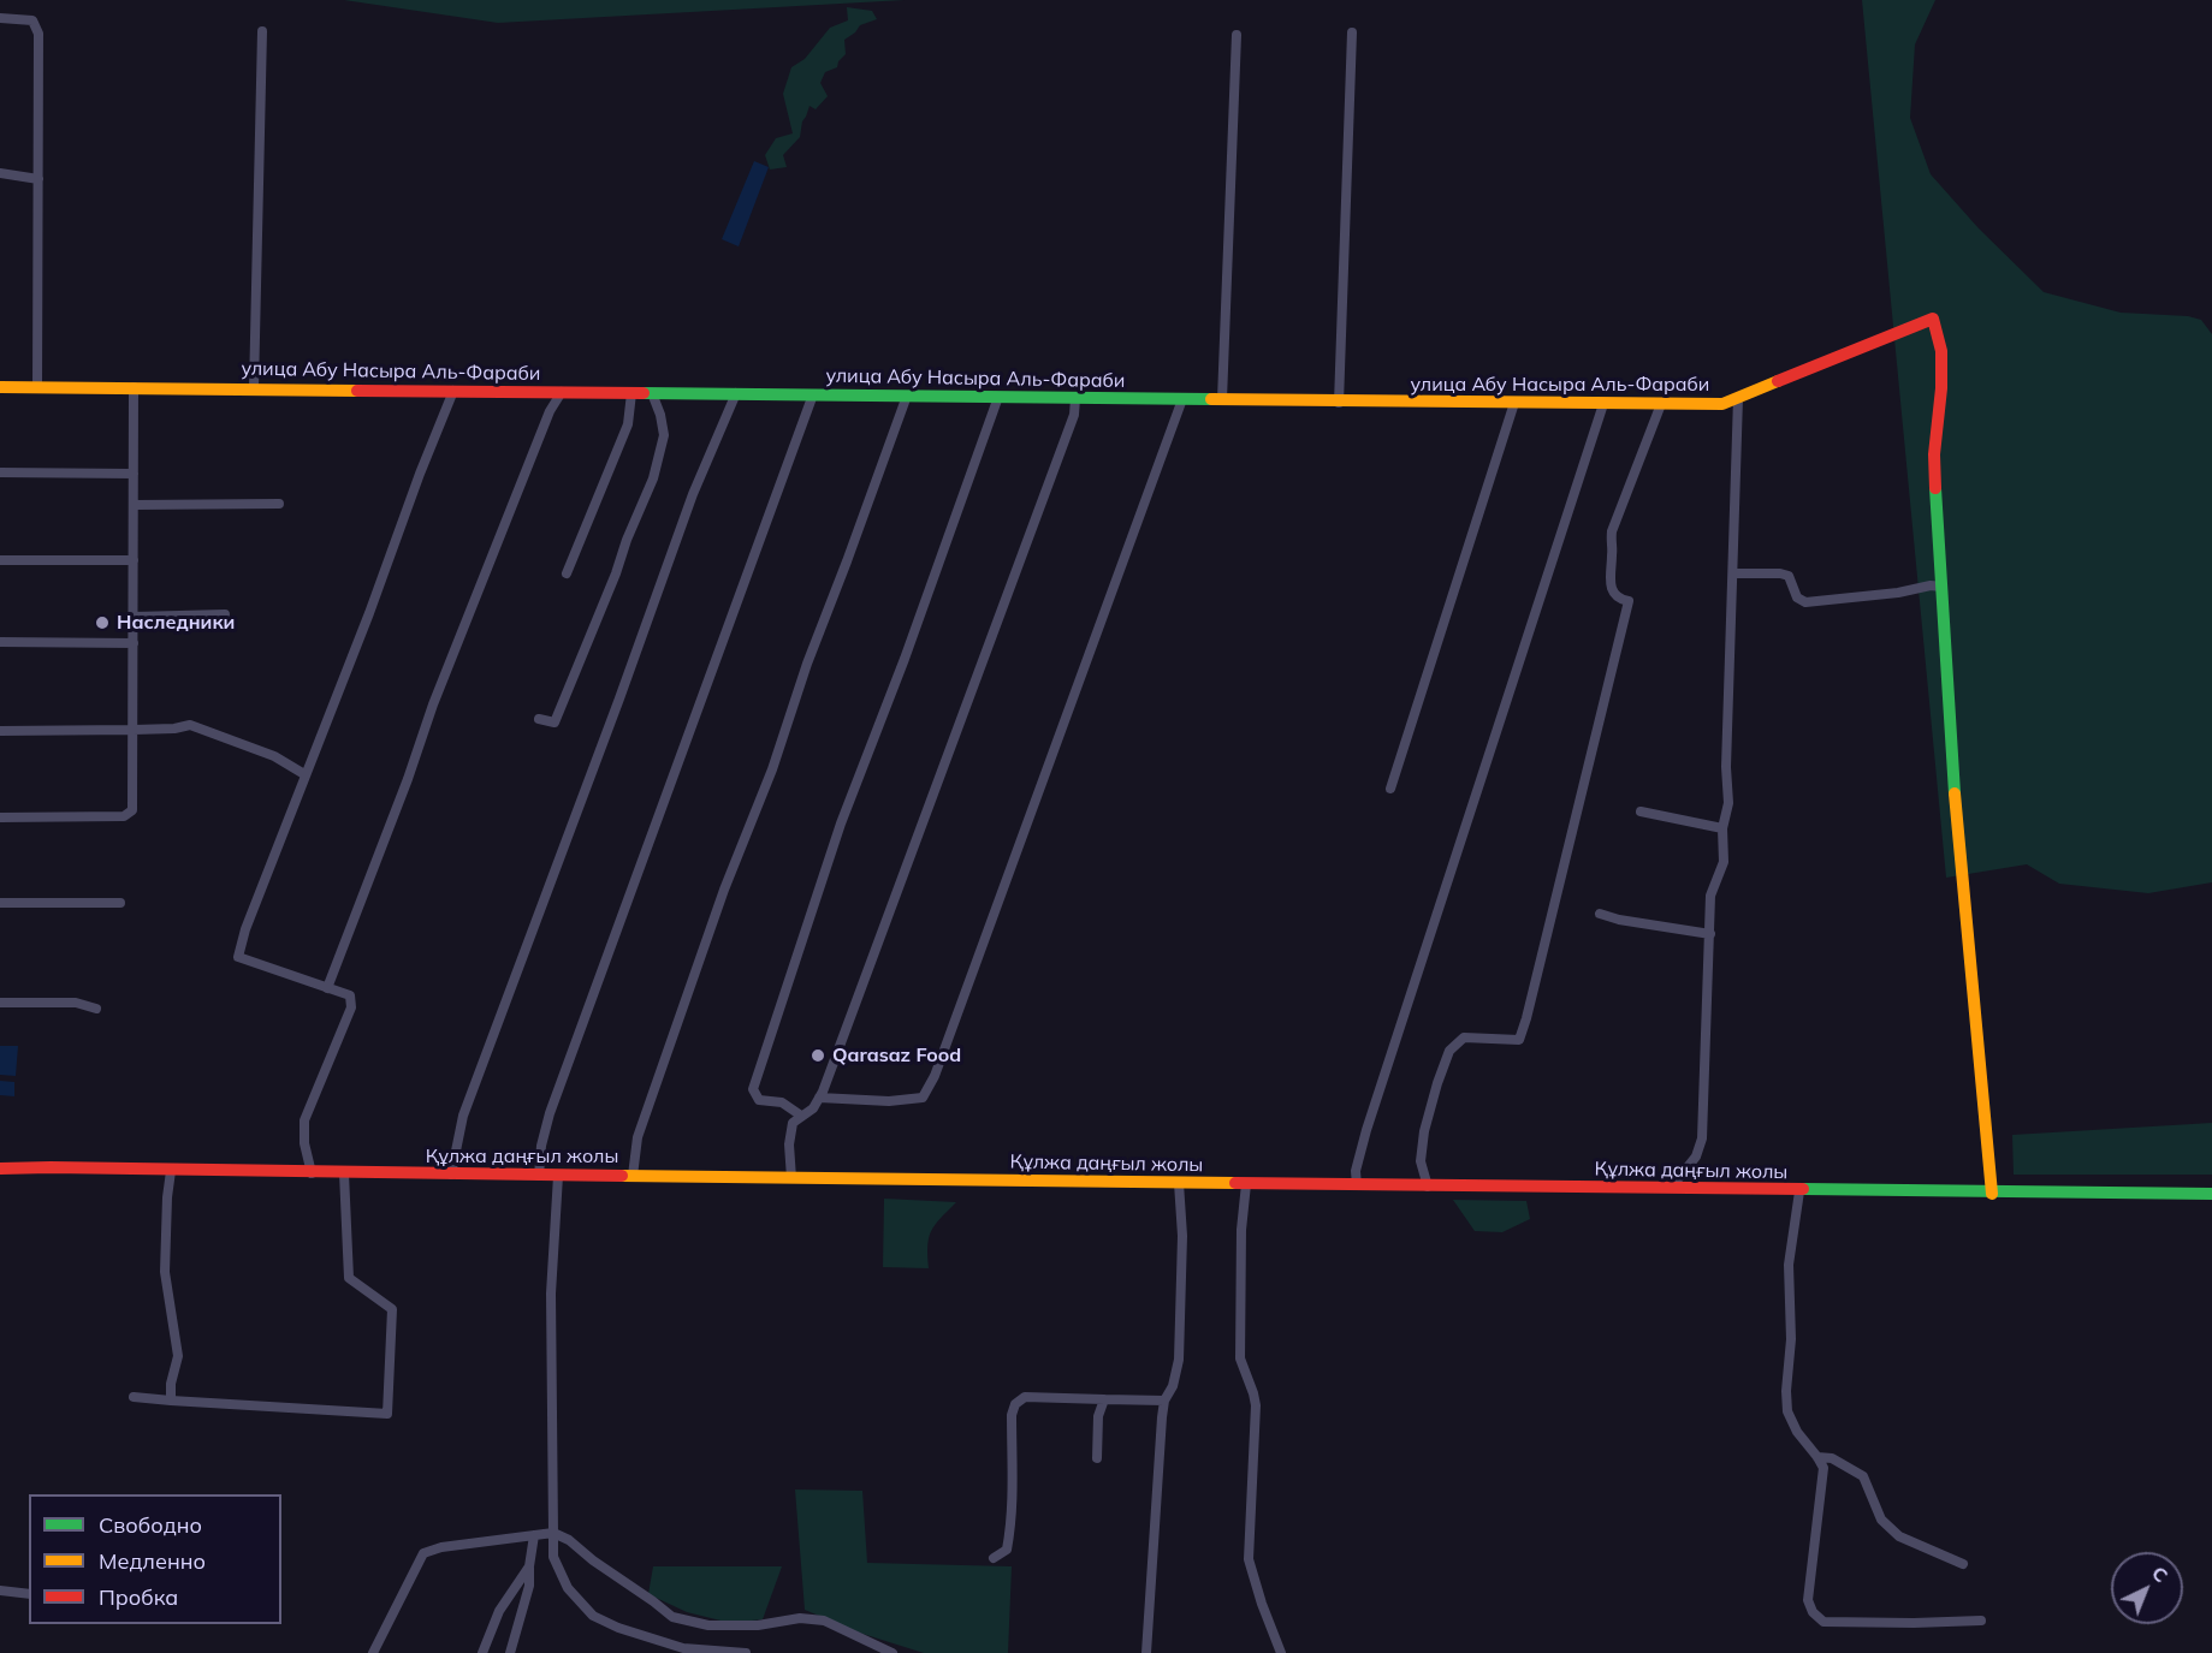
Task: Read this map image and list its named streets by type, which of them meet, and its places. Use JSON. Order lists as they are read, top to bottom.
{
  "streets": {
    "street": ["улица Абу Насыра Аль-Фараби", "Құлжа даңғыл жолы"]
  },
  "places": ["Наследники", "Qarasaz Food"],
  "legend": ["Свободно", "Медленно", "Пробка"],
  "north": "top right"
}
